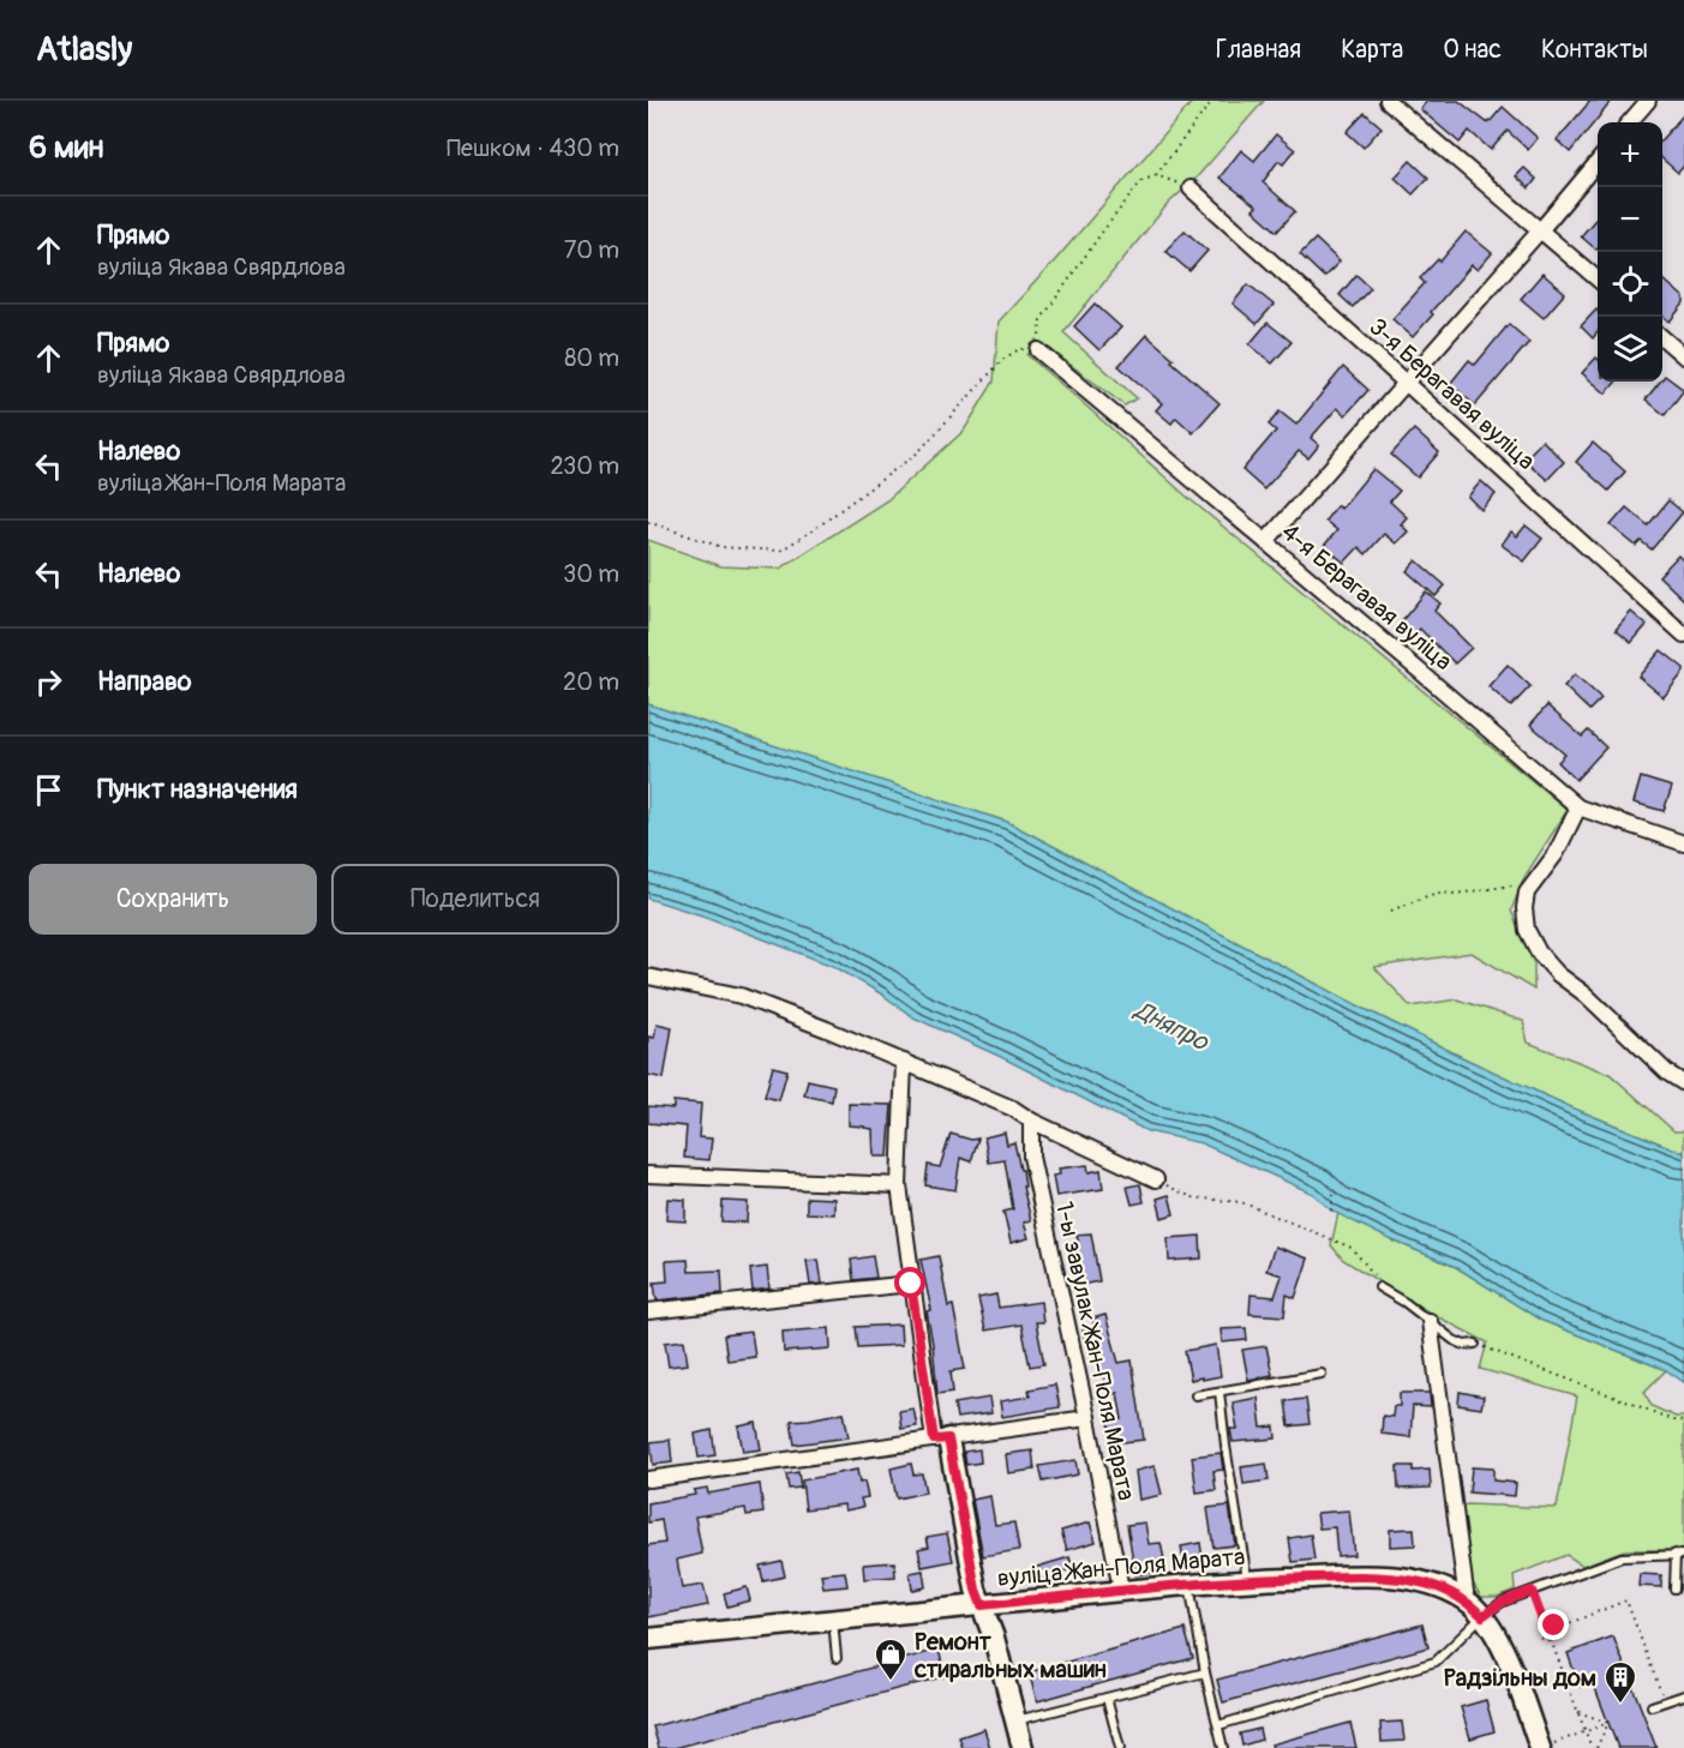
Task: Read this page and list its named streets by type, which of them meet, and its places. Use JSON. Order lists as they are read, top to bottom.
{
  "streets": {
    "street": [
      "3-я Берагавая вуліца",
      "4-я Берагавая вуліца",
      "1-ы завулак Жан-Поля Марата",
      "вуліца Жан-Поля Марата"
    ]
  },
  "crossings": [
    ["1-ы завулак Жан-Поля Марата", "вуліца Жан-Поля Марата"]
  ],
  "water": ["Дняпро"],
  "places": {
    "shop": ["Ремонт стиральных машин"],
    "building": ["Радзільны дом"]
  },
  "page": {
    "header": "Atlasly",
    "nav": [
      "Главная",
      "Карта",
      "О нас",
      "Контакты"
    ],
    "heading": ["6 мин", "Пешком · 430 m"],
    "map_buttons": ["+", "−"],
    "list": [
      ["Прямо", "вуліца Якава Свярдлова", "70 m"],
      ["Прямо", "вуліца Якава Свярдлова", "80 m"],
      ["Налево", "вуліца Жан-Поля Марата", "230 m"],
      ["Налево", "30 m"],
      ["Направо", "20 m"],
      "Пункт назначения"
    ],
    "buttons": ["Сохранить", "Поделиться"]
  }
}
